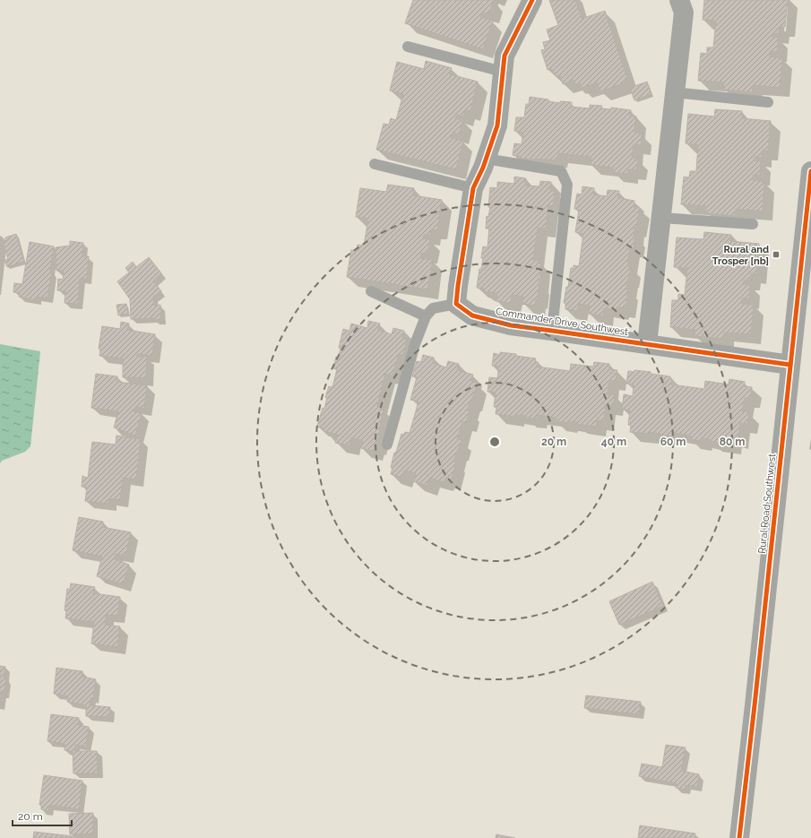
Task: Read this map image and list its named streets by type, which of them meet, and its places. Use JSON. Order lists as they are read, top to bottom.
{
  "streets": {
    "street": ["Commander Drive Southwest", "Rural Road Southwest"]
  },
  "crossings": [
    ["Commander Drive Southwest", "Rural Road Southwest"]
  ],
  "places": {
    "transit": ["Rural and Trosper [nb]"]
  },
  "scale_bar": "20 m",
  "rings": [
    "20 m",
    "40 m",
    "60 m",
    "80 m"
  ]
}
